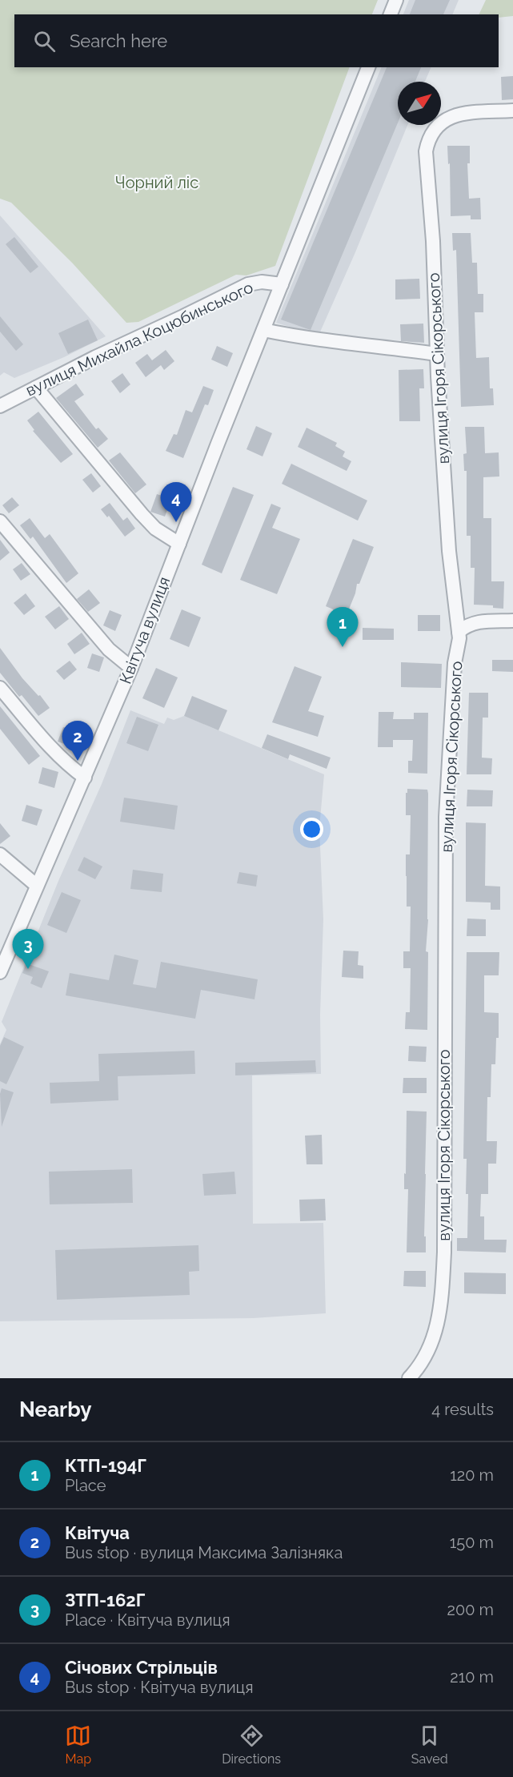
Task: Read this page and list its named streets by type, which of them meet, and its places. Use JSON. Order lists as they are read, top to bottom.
{
  "streets": {
    "street": ["вулиця Михайла Коцюбинського", "вулиця Ігоря Сікорського", "Квітуча вулиця"]
  },
  "crossings": [
    ["вулиця Михайла Коцюбинського", "Квітуча вулиця"]
  ],
  "parks": ["Чорний ліс"],
  "north": "top right",
  "page": {
    "search": "Search here",
    "pins": [
      "4",
      "1",
      "2",
      "3"
    ],
    "heading": ["Nearby", "4 results"],
    "list": [
      {
        "mark": "1",
        "name": "КТП-194Г",
        "note": "Place",
        "value": "120 m"
      },
      {
        "mark": "2",
        "name": "Квітуча",
        "note": "Bus stop · вулиця Максима Залізняка",
        "value": "150 m"
      },
      {
        "mark": "3",
        "name": "ЗТП-162Г",
        "note": "Place · Квітуча вулиця",
        "value": "200 m"
      },
      {
        "mark": "4",
        "name": "Січових Стрільців",
        "note": "Bus stop · Квітуча вулиця",
        "value": "210 m"
      }
    ],
    "nav": ["Map", "Directions", "Saved"]
  }
}
